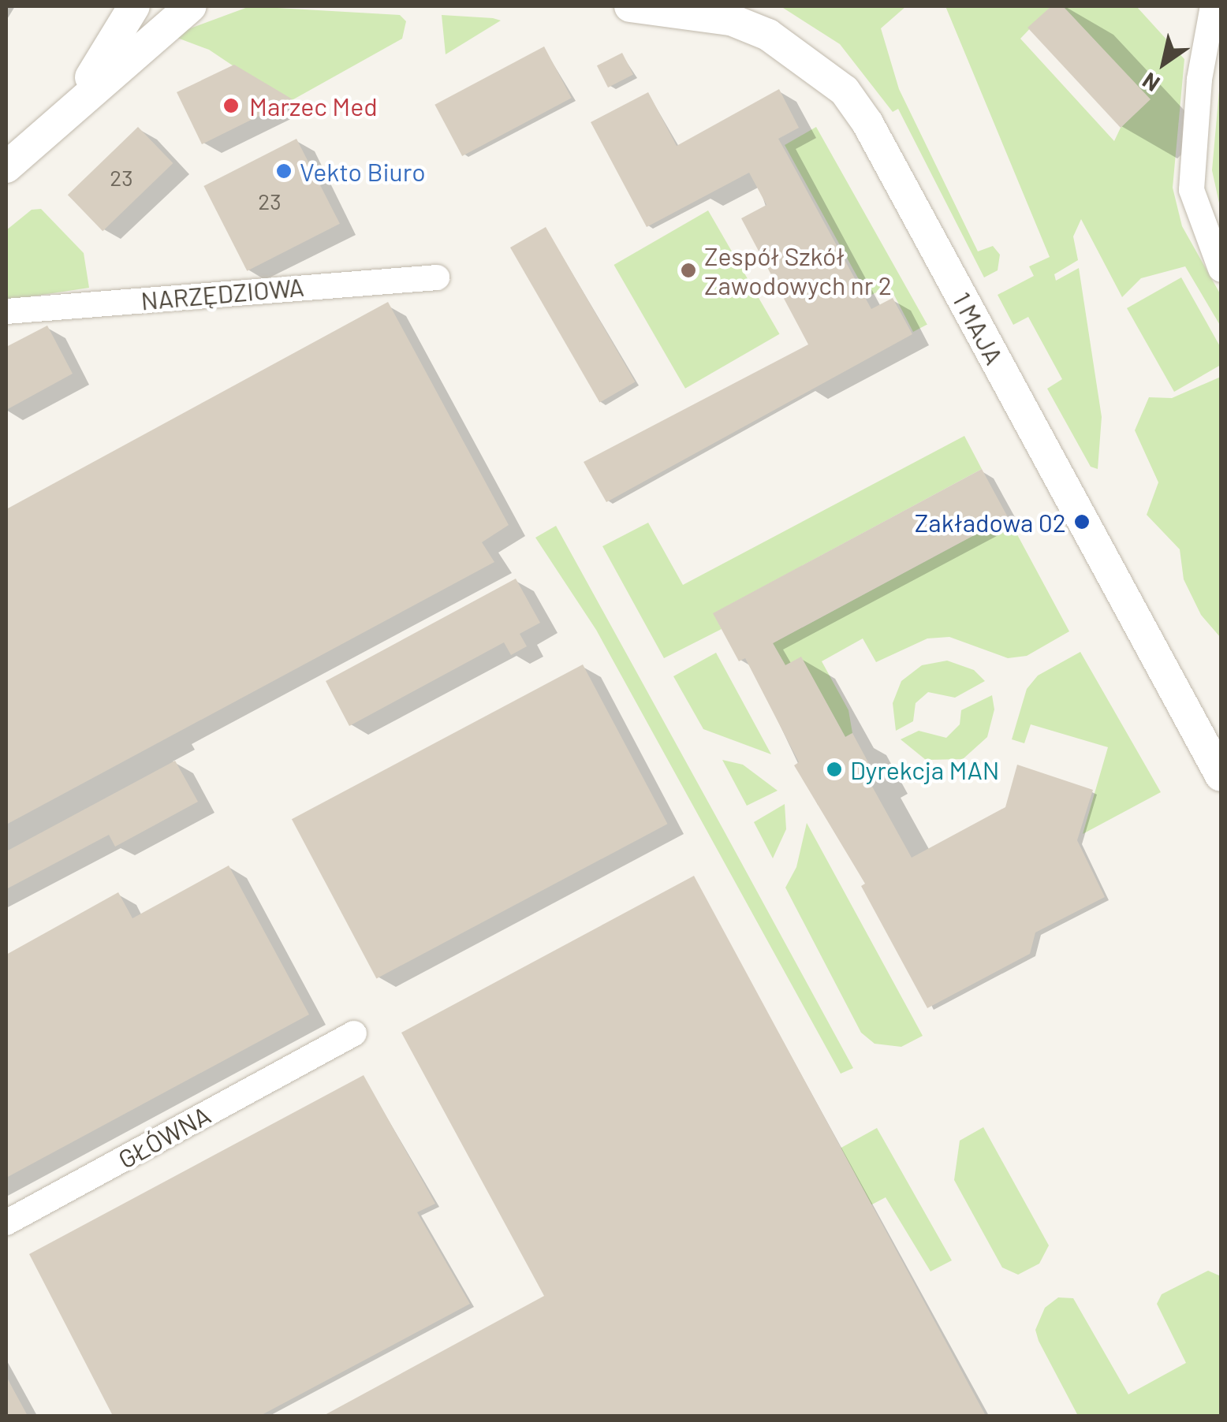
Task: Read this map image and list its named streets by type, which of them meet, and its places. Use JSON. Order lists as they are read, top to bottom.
{
  "streets": {
    "street": ["NARZĘDZIOWA", "1 MAJA", "GŁÓWNA"]
  },
  "places": [
    "Marzec Med",
    "Vekto Biuro",
    "Zespół Szkół Zawodowych nr 2",
    "Zakładowa 02",
    "Dyrekcja MAN"
  ],
  "house_numbers": ["23", "23"],
  "north": "bottom left"
}
